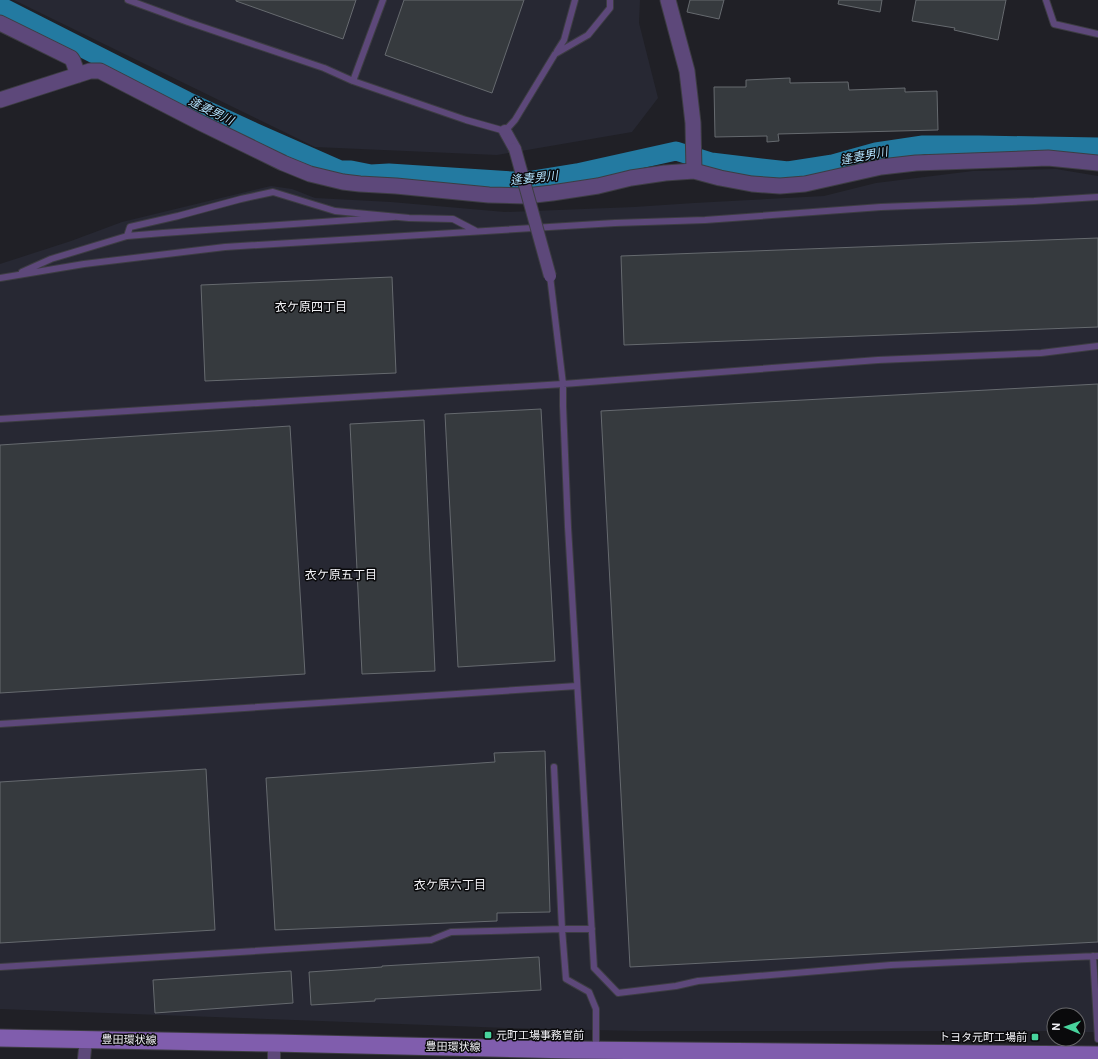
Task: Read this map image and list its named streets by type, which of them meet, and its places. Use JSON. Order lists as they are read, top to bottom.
{
  "streets": {
    "main road": ["豊田環状線"]
  },
  "districts": ["衣ケ原四丁目", "衣ケ原五丁目", "衣ケ原六丁目"],
  "water": ["逢妻男川"],
  "places": {
    "transit": ["元町工場事務官前", "トヨタ元町工場前"]
  },
  "north": "left"
}
